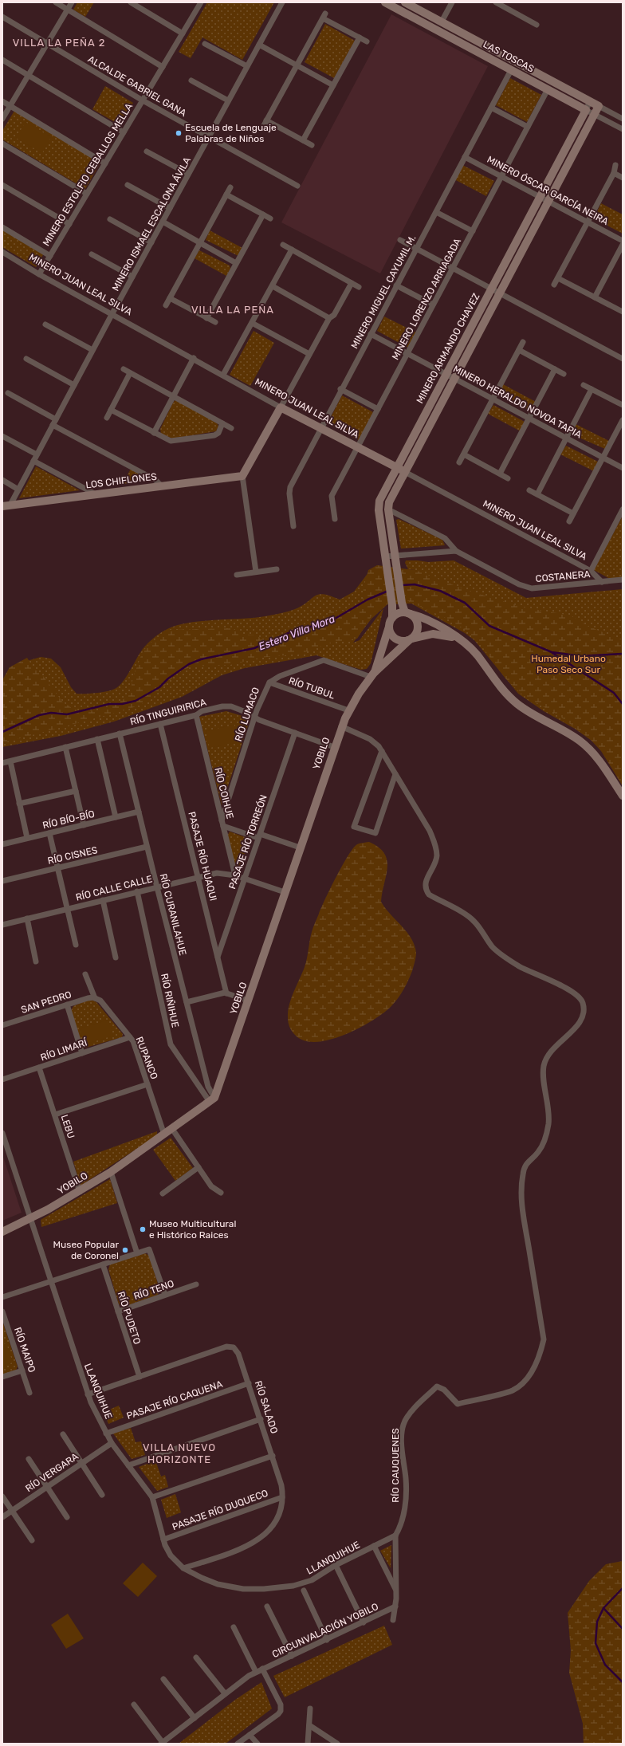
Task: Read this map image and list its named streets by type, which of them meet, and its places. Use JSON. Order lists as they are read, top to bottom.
{
  "streets": {
    "street": [
      "LAS TOSCAS",
      "ALCALDE GABRIEL GANA",
      "MINERO ESTOLFIO CEBALLOS MELLA",
      "MINERO ÓSCAR GARCÍA NEIRA",
      "MINERO ISMAEL ESCALONA ÁVILA",
      "MINERO JUAN LEAL SILVA",
      "MINERO MIGUEL CAYUMIL M.",
      "MINERO LORENZO ARRIAGADA",
      "MINERO ARMANDO CHAVEZ",
      "MINERO HERALDO NOVOA TAPIA",
      "LOS CHIFLONES",
      "COSTANERA",
      "RÍO TUBUL",
      "RÍO TINGUIRIRICA",
      "RÍO LUMACO",
      "YOBILO",
      "RÍO COIHUE",
      "RÍO BÍO-BÍO",
      "PASAJE RÍO TORREÓN",
      "RÍO CISNES",
      "PASAJE RÍO HUAQUI",
      "RÍO CALLE CALLE",
      "RÍO CURANILAHUE",
      "RÍO RIÑIHUE",
      "SAN PEDRO",
      "RÍO LIMARÍ",
      "RUPANCO",
      "LEBU",
      "RÍO TENO",
      "RÍO PUDETO",
      "RÍO MAIPO",
      "LLANQUIHUE",
      "PASAJE RÍO CAQUENA",
      "RÍO SALADO",
      "RÍO CAUQUENES",
      "RÍO VERGARA",
      "PASAJE RÍO DUQUECO",
      "CIRCUNVALACIÓN YOBILO"
    ]
  },
  "crossings": [
    ["LAS TOSCAS", "MINERO MIGUEL CAYUMIL M."],
    ["LAS TOSCAS", "MINERO LORENZO ARRIAGADA"],
    ["LAS TOSCAS", "MINERO ARMANDO CHAVEZ"],
    ["ALCALDE GABRIEL GANA", "MINERO ESTOLFIO CEBALLOS MELLA"],
    ["ALCALDE GABRIEL GANA", "MINERO ISMAEL ESCALONA ÁVILA"],
    ["MINERO ESTOLFIO CEBALLOS MELLA", "MINERO JUAN LEAL SILVA"],
    ["MINERO ÓSCAR GARCÍA NEIRA", "MINERO MIGUEL CAYUMIL M."],
    ["MINERO ÓSCAR GARCÍA NEIRA", "MINERO LORENZO ARRIAGADA"],
    ["MINERO ÓSCAR GARCÍA NEIRA", "MINERO ARMANDO CHAVEZ"],
    ["MINERO ISMAEL ESCALONA ÁVILA", "MINERO JUAN LEAL SILVA"],
    ["MINERO ISMAEL ESCALONA ÁVILA", "LOS CHIFLONES"],
    ["MINERO JUAN LEAL SILVA", "MINERO MIGUEL CAYUMIL M."],
    ["MINERO JUAN LEAL SILVA", "MINERO LORENZO ARRIAGADA"],
    ["MINERO JUAN LEAL SILVA", "MINERO ARMANDO CHAVEZ"],
    ["MINERO JUAN LEAL SILVA", "COSTANERA"],
    ["MINERO MIGUEL CAYUMIL M.", "MINERO HERALDO NOVOA TAPIA"],
    ["MINERO LORENZO ARRIAGADA", "MINERO HERALDO NOVOA TAPIA"],
    ["MINERO ARMANDO CHAVEZ", "MINERO HERALDO NOVOA TAPIA"],
    ["MINERO ARMANDO CHAVEZ", "COSTANERA"],
    ["MINERO ARMANDO CHAVEZ", "YOBILO"],
    ["RÍO TUBUL", "RÍO LUMACO"],
    ["RÍO TUBUL", "YOBILO"],
    ["RÍO TINGUIRIRICA", "RÍO LUMACO"],
    ["RÍO TINGUIRIRICA", "YOBILO"],
    ["RÍO TINGUIRIRICA", "RÍO COIHUE"],
    ["RÍO TINGUIRIRICA", "PASAJE RÍO TORREÓN"],
    ["RÍO TINGUIRIRICA", "PASAJE RÍO HUAQUI"],
    ["RÍO TINGUIRIRICA", "RÍO CURANILAHUE"],
    ["RÍO LUMACO", "YOBILO"],
    ["RÍO LUMACO", "RÍO COIHUE"],
    ["YOBILO", "RÍO CALLE CALLE"],
    ["YOBILO", "RÍO CURANILAHUE"],
    ["YOBILO", "RÍO RIÑIHUE"],
    ["YOBILO", "RUPANCO"],
    ["YOBILO", "LEBU"],
    ["YOBILO", "LLANQUIHUE"],
    ["RÍO COIHUE", "RÍO CALLE CALLE"],
    ["RÍO BÍO-BÍO", "RÍO CURANILAHUE"],
    ["PASAJE RÍO TORREÓN", "PASAJE RÍO HUAQUI"],
    ["PASAJE RÍO TORREÓN", "RÍO CALLE CALLE"],
    ["RÍO CISNES", "RÍO CURANILAHUE"],
    ["PASAJE RÍO HUAQUI", "RÍO CALLE CALLE"],
    ["RÍO CALLE CALLE", "RÍO CURANILAHUE"],
    ["RÍO CALLE CALLE", "RÍO RIÑIHUE"],
    ["RÍO CURANILAHUE", "RÍO RIÑIHUE"],
    ["SAN PEDRO", "RUPANCO"],
    ["RÍO LIMARÍ", "RUPANCO"],
    ["RÍO LIMARÍ", "LEBU"],
    ["RÍO TENO", "RÍO PUDETO"],
    ["RÍO PUDETO", "RÍO SALADO"],
    ["LLANQUIHUE", "PASAJE RÍO CAQUENA"],
    ["LLANQUIHUE", "RÍO SALADO"],
    ["LLANQUIHUE", "RÍO CAUQUENES"],
    ["LLANQUIHUE", "RÍO VERGARA"],
    ["LLANQUIHUE", "PASAJE RÍO DUQUECO"],
    ["PASAJE RÍO CAQUENA", "RÍO SALADO"],
    ["RÍO SALADO", "PASAJE RÍO DUQUECO"]
  ],
  "districts": ["VILLA LA PEÑA 2", "VILLA LA PEÑA", "VILLA NUEVO HORIZONTE"],
  "water": ["Estero Villa Mora"],
  "parks": ["Humedal Urbano Paso Seco Sur"],
  "places": ["Escuela de Lenguaje Palabras de Niños", "Museo Multicultural e Histórico Raices", "Museo Popular de Coronel"]
}
